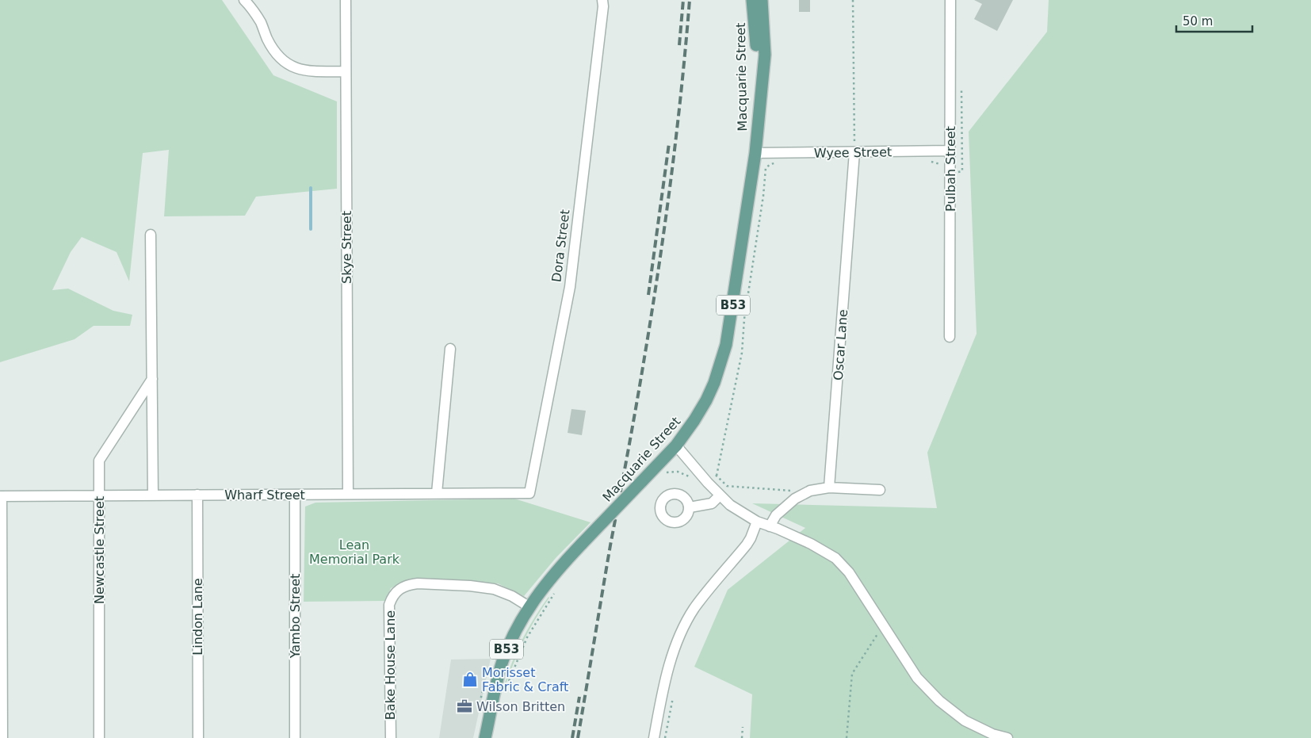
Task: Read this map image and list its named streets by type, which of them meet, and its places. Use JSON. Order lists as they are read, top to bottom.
{
  "streets": {
    "main road": ["Macquarie Street", "B53"],
    "street": [
      "Wyee Street",
      "Pulbah Street",
      "Dora Street",
      "Skye Street",
      "Oscar Lane",
      "Wharf Street",
      "Newcastle Street",
      "Yambo Street",
      "Lindon Lane",
      "Bake House Lane"
    ]
  },
  "crossings": [
    ["Macquarie Street", "Wyee Street"],
    ["Macquarie Street", "B53"],
    ["Macquarie Street", "Bake House Lane"],
    ["Wyee Street", "Pulbah Street"],
    ["Wyee Street", "Oscar Lane"],
    ["Dora Street", "Wharf Street"],
    ["Skye Street", "Wharf Street"],
    ["B53", "Bake House Lane"],
    ["Wharf Street", "Newcastle Street"],
    ["Wharf Street", "Yambo Street"],
    ["Wharf Street", "Lindon Lane"]
  ],
  "parks": ["Lean Memorial Park"],
  "places": {
    "shop": ["Morisset Fabric & Craft"],
    "office": ["Wilson Britten"]
  },
  "scale_bar": "50 m"
}
